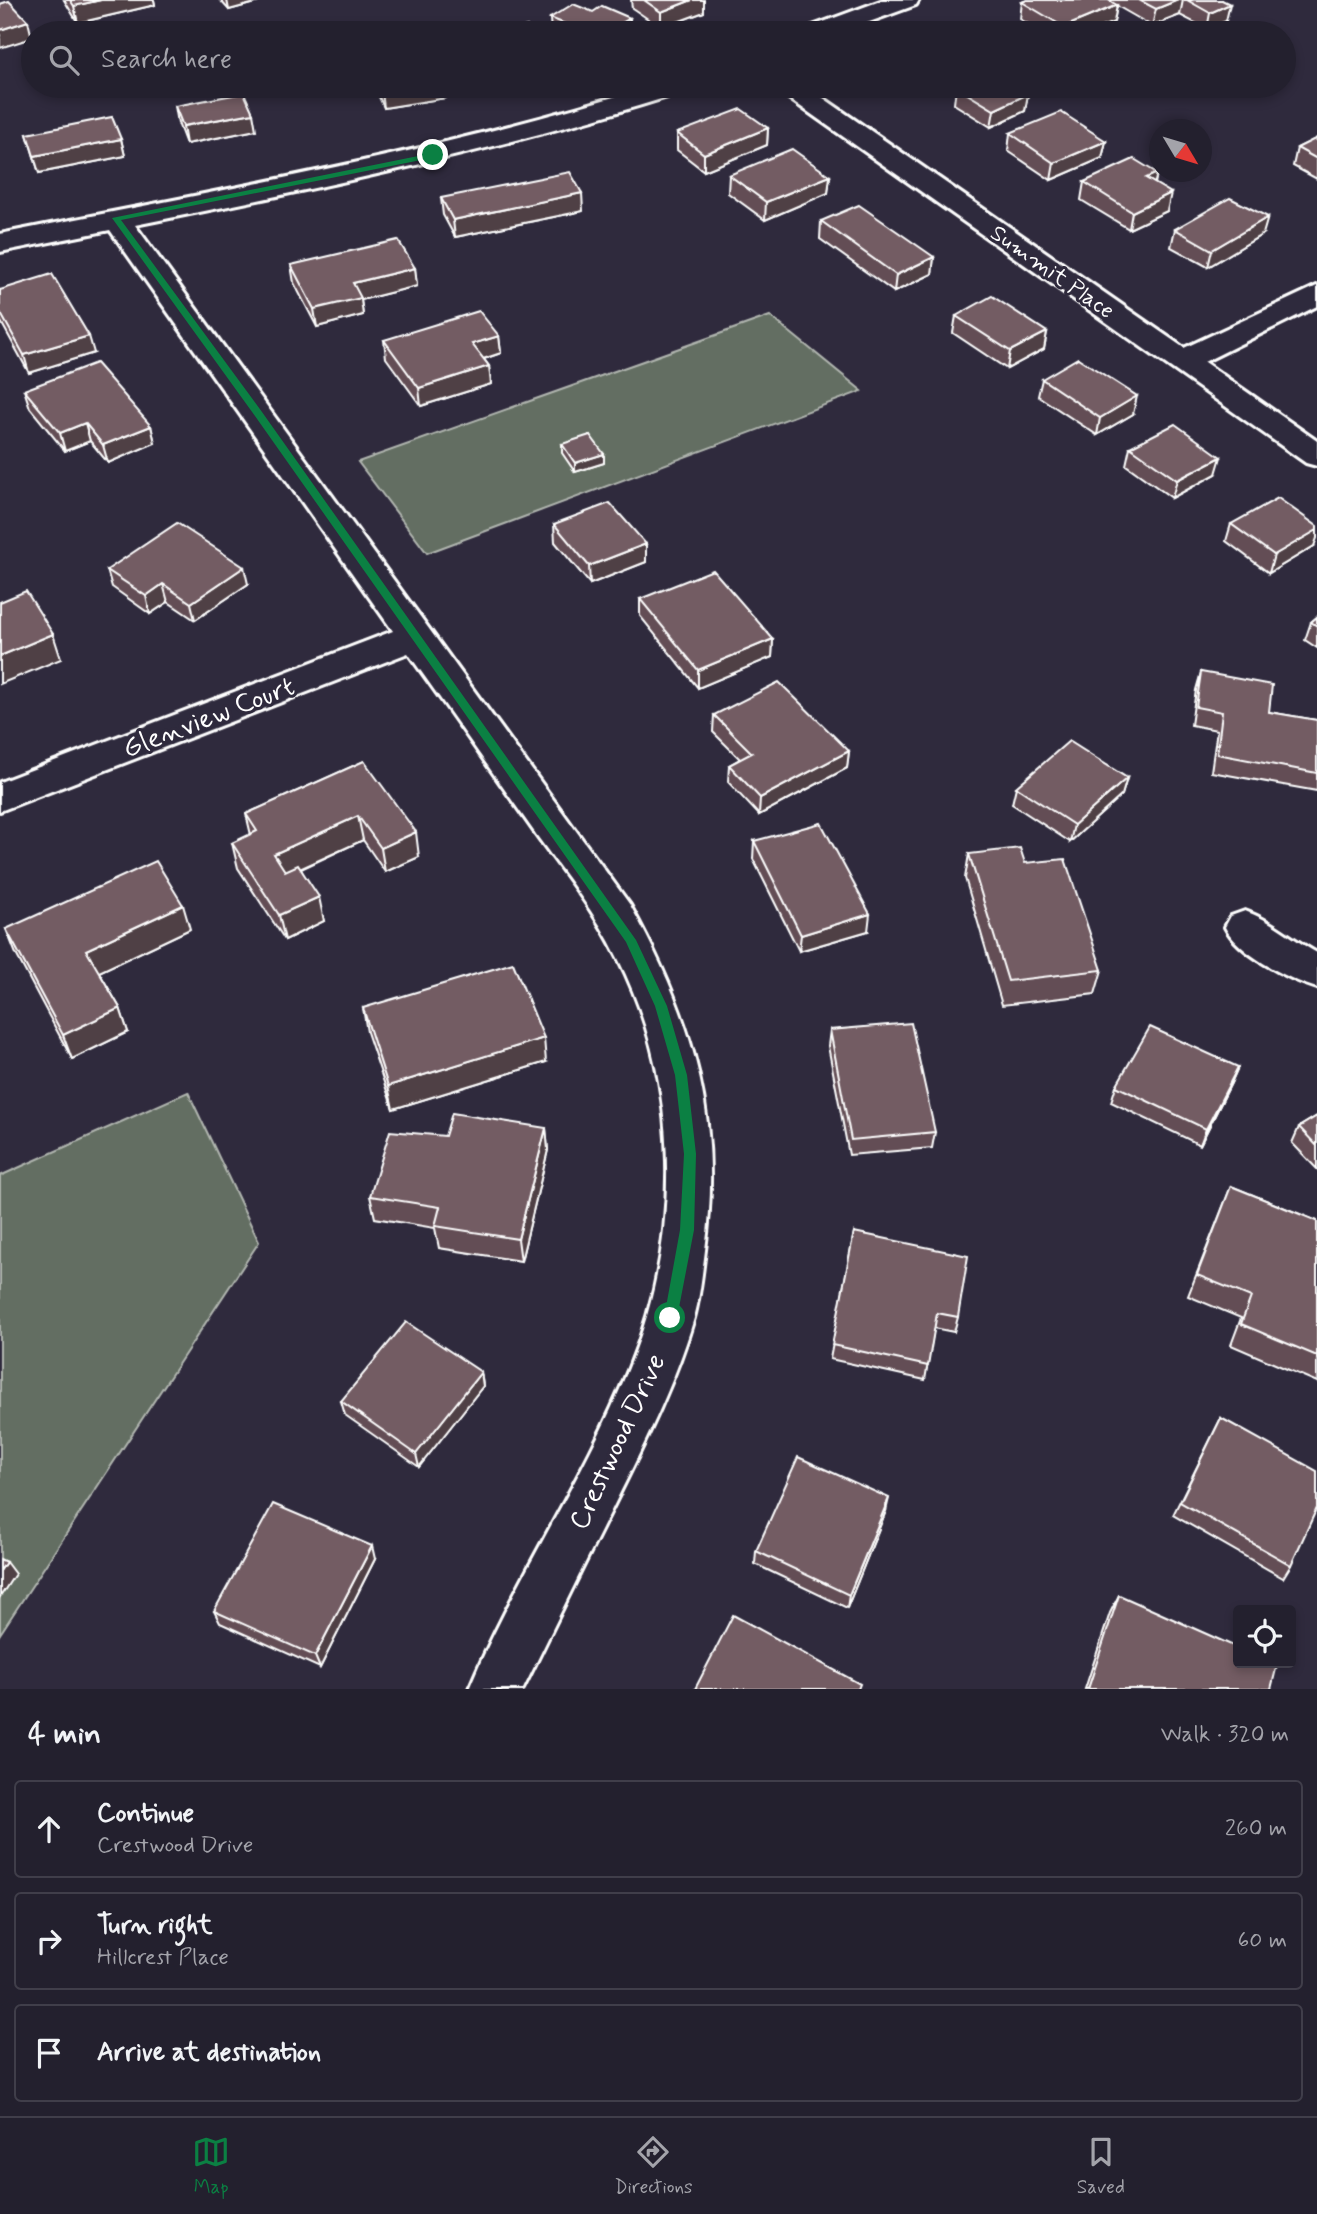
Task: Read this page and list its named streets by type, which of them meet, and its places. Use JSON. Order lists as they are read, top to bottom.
{
  "streets": {
    "street": ["Summit Place", "Glenview Court", "Crestwood Drive"]
  },
  "crossings": [
    ["Glenview Court", "Crestwood Drive"]
  ],
  "north": "bottom right",
  "page": {
    "search": "Search here",
    "heading": ["4 min", "Walk · 320 m"],
    "list": [
      ["Continue", "Crestwood Drive", "260 m"],
      ["Turn right", "Hillcrest Place", "60 m"],
      "Arrive at destination"
    ],
    "nav": ["Map", "Directions", "Saved"]
  }
}
